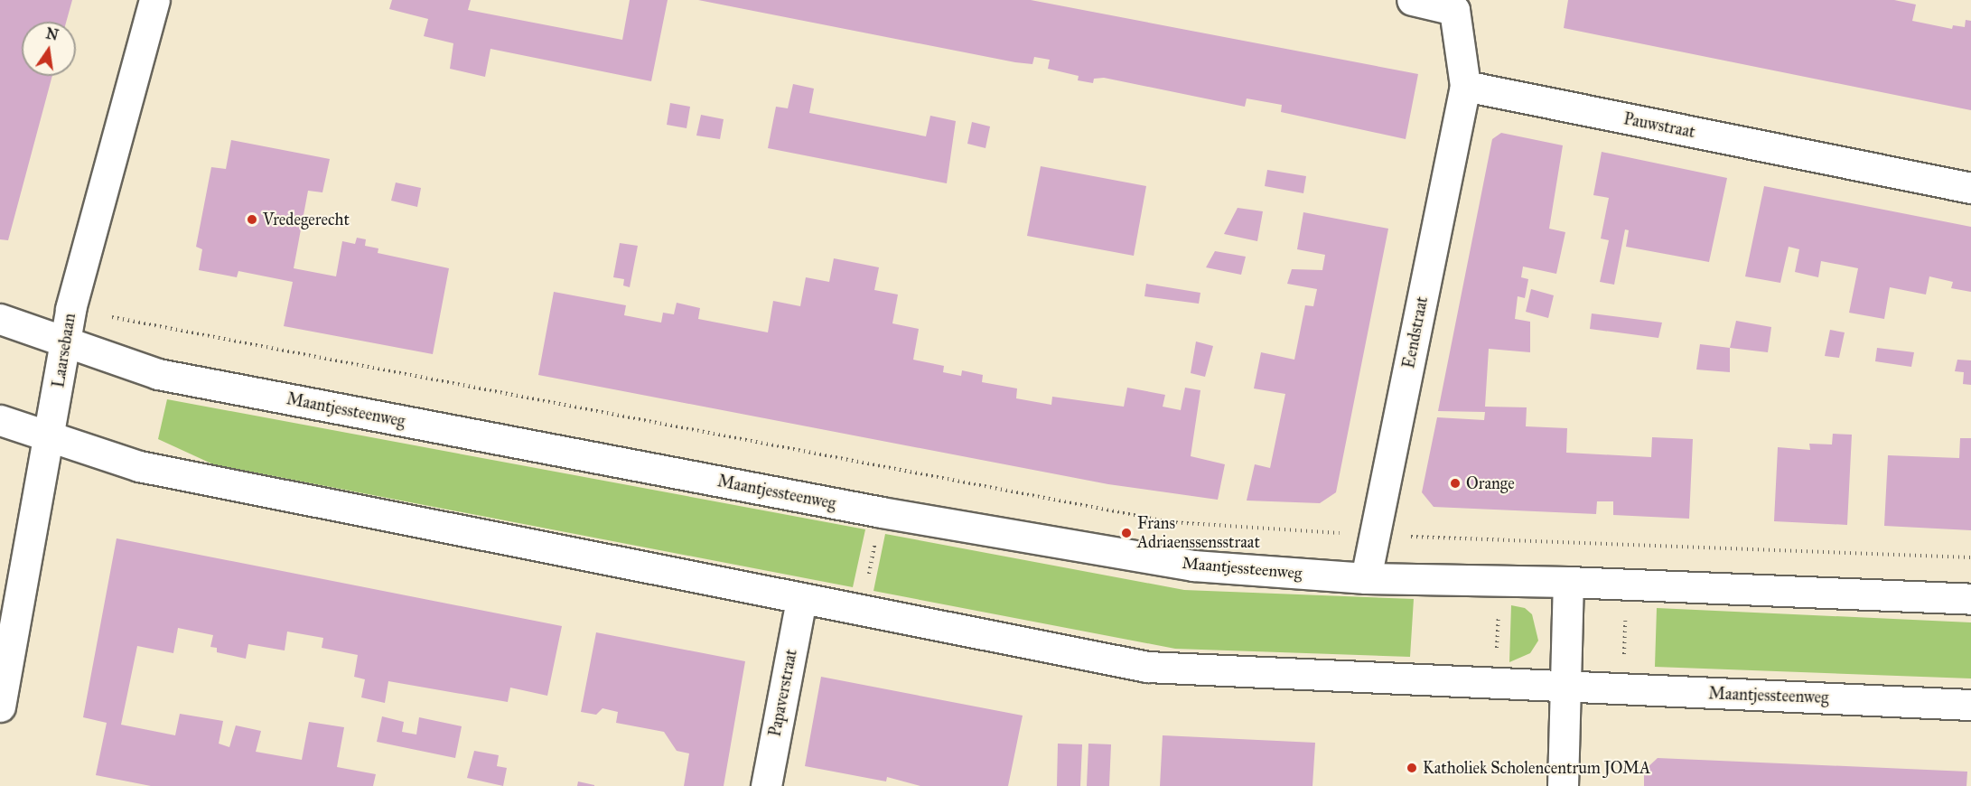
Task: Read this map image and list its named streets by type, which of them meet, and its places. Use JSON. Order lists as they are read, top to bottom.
{
  "streets": {
    "street": [
      "Pauwstraat",
      "Eendstraat",
      "Laarsebaan",
      "Maantjessteenweg",
      "Papaverstraat"
    ]
  },
  "crossings": [
    ["Pauwstraat", "Eendstraat"],
    ["Eendstraat", "Maantjessteenweg"],
    ["Laarsebaan", "Maantjessteenweg"],
    ["Maantjessteenweg", "Papaverstraat"]
  ],
  "places": [
    "Vredegerecht",
    "Orange",
    "Frans Adriaenssensstraat",
    "Katholiek Scholencentrum JOMA"
  ],
  "north": "top"
}
